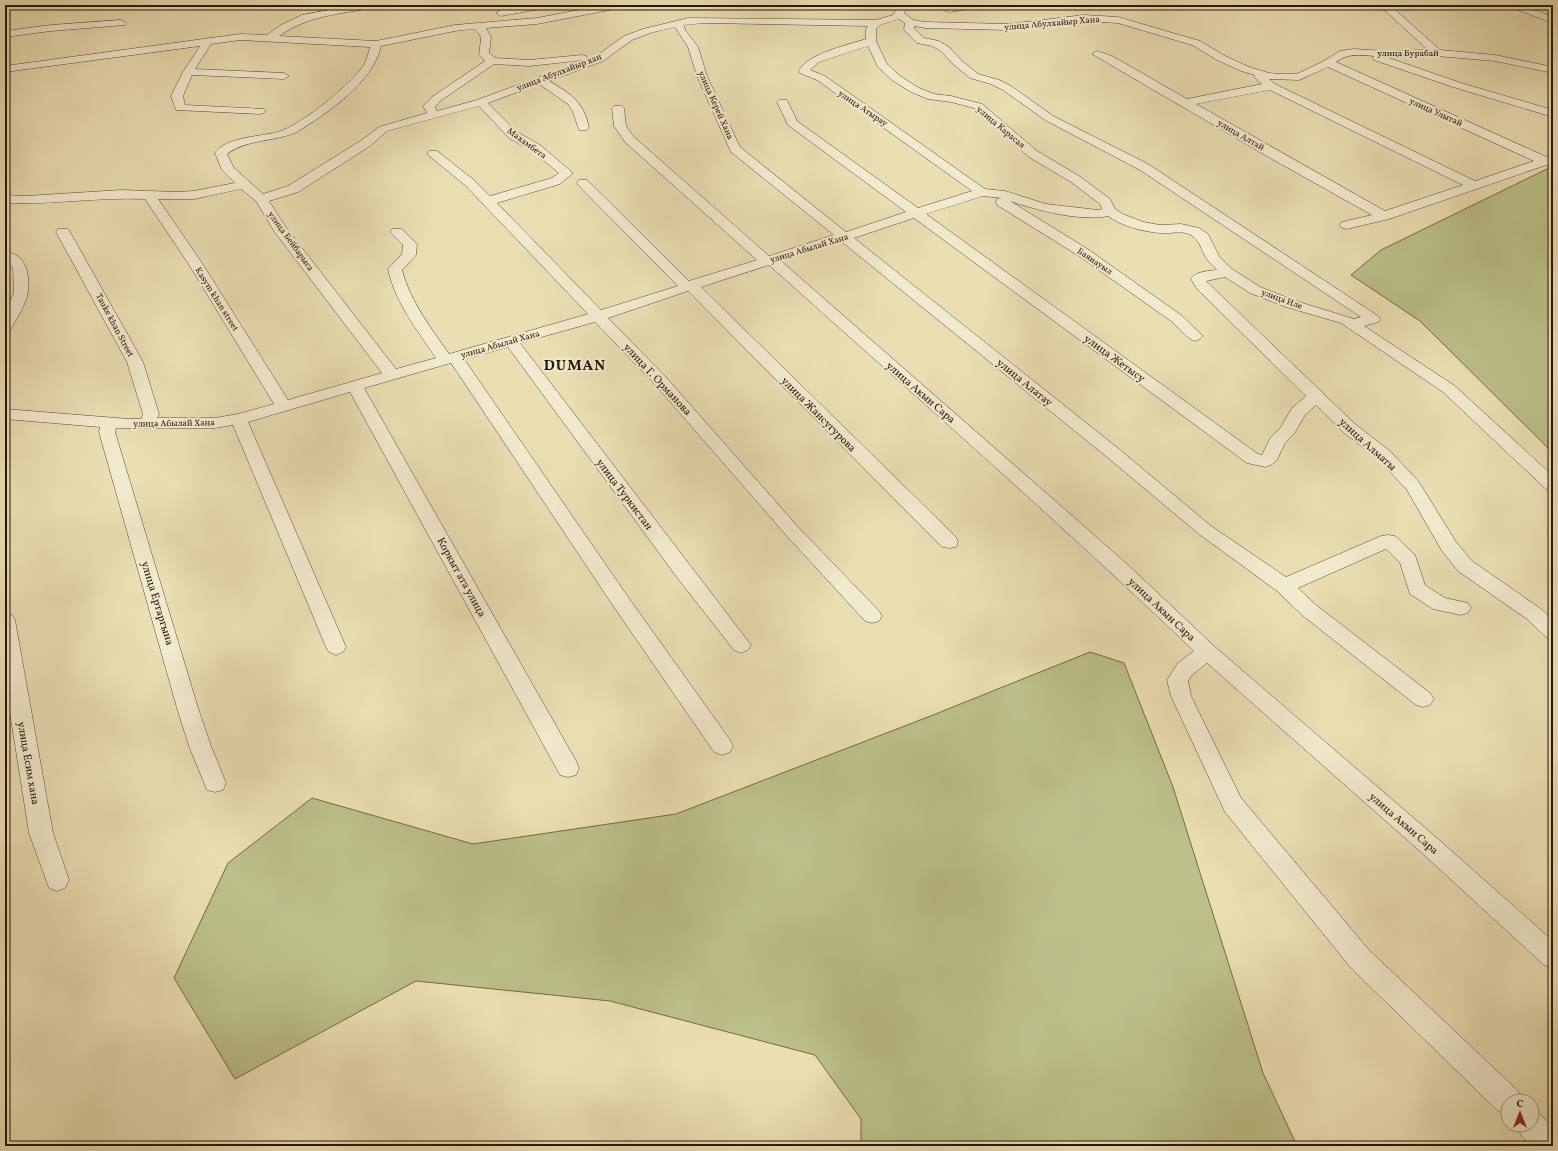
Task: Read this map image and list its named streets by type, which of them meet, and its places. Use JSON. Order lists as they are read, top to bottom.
{
  "streets": {
    "street": [
      "улица Абулхайыр Хана",
      "улица Бурабай",
      "улица Абулхайыр хан",
      "улица Керей Хана",
      "улица Атырау",
      "улица Улытай",
      "улица Карасая",
      "улица Алтай",
      "Махамбета",
      "улица Бейбарыса",
      "улица Абылай Хана",
      "Баянауыл",
      "Kasym khan street",
      "улица Иле",
      "Tauke khan Street",
      "улица Жетысу",
      "улица Г. Орманова",
      "улица Алатау",
      "улица Акын Сара",
      "улица Жансугурова",
      "улица Алматы",
      "улица Туркистан",
      "Коркыт ата улица",
      "улица Ертаргына",
      "улица Есим хана"
    ]
  },
  "crossings": [
    ["улица Абулхайыр Хана", "улица Бурабай"],
    ["улица Абулхайыр Хана", "улица Абулхайыр хан"],
    ["улица Абулхайыр Хана", "улица Улытай"],
    ["улица Бурабай", "улица Улытай"],
    ["улица Бурабай", "улица Алтай"],
    ["улица Абулхайыр хан", "улица Керей Хана"],
    ["улица Абулхайыр хан", "Махамбета"],
    ["улица Абулхайыр хан", "улица Бейбарыса"],
    ["улица Керей Хана", "улица Абылай Хана"],
    ["улица Керей Хана", "улица Алатау"],
    ["улица Атырау", "улица Карасая"],
    ["улица Атырау", "улица Абылай Хана"],
    ["улица Атырау", "Баянауыл"],
    ["улица Карасая", "улица Иле"],
    ["Махамбета", "улица Г. Орманова"],
    ["улица Бейбарыса", "улица Абылай Хана"],
    ["улица Абылай Хана", "Баянауыл"],
    ["улица Абылай Хана", "Kasym khan street"],
    ["улица Абылай Хана", "Tauke khan Street"],
    ["улица Абылай Хана", "улица Жетысу"],
    ["улица Абылай Хана", "улица Г. Орманова"],
    ["улица Абылай Хана", "улица Алатау"],
    ["улица Абылай Хана", "улица Акын Сара"],
    ["улица Абылай Хана", "улица Жансугурова"],
    ["улица Абылай Хана", "улица Туркистан"],
    ["улица Абылай Хана", "Коркыт ата улица"],
    ["улица Абылай Хана", "улица Ертаргына"],
    ["улица Иле", "улица Алматы"],
    ["улица Жетысу", "улица Алматы"]
  ],
  "districts": ["DUMAN"],
  "north": "top"
}
